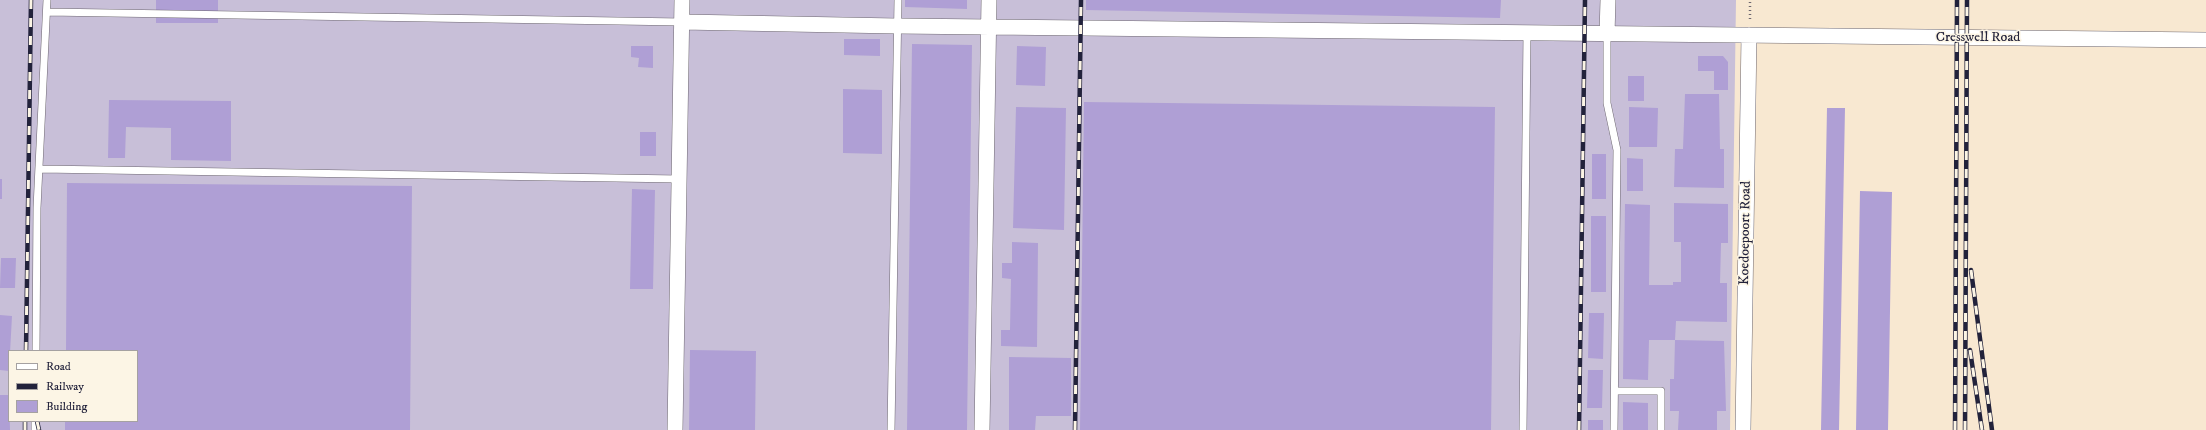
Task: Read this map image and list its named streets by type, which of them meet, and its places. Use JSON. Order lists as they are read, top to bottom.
{
  "streets": {
    "street": ["Cresswell Road", "Koedoepoort Road"]
  },
  "crossings": [
    ["Cresswell Road", "Koedoepoort Road"]
  ],
  "legend": ["Road", "Railway", "Building"]
}
